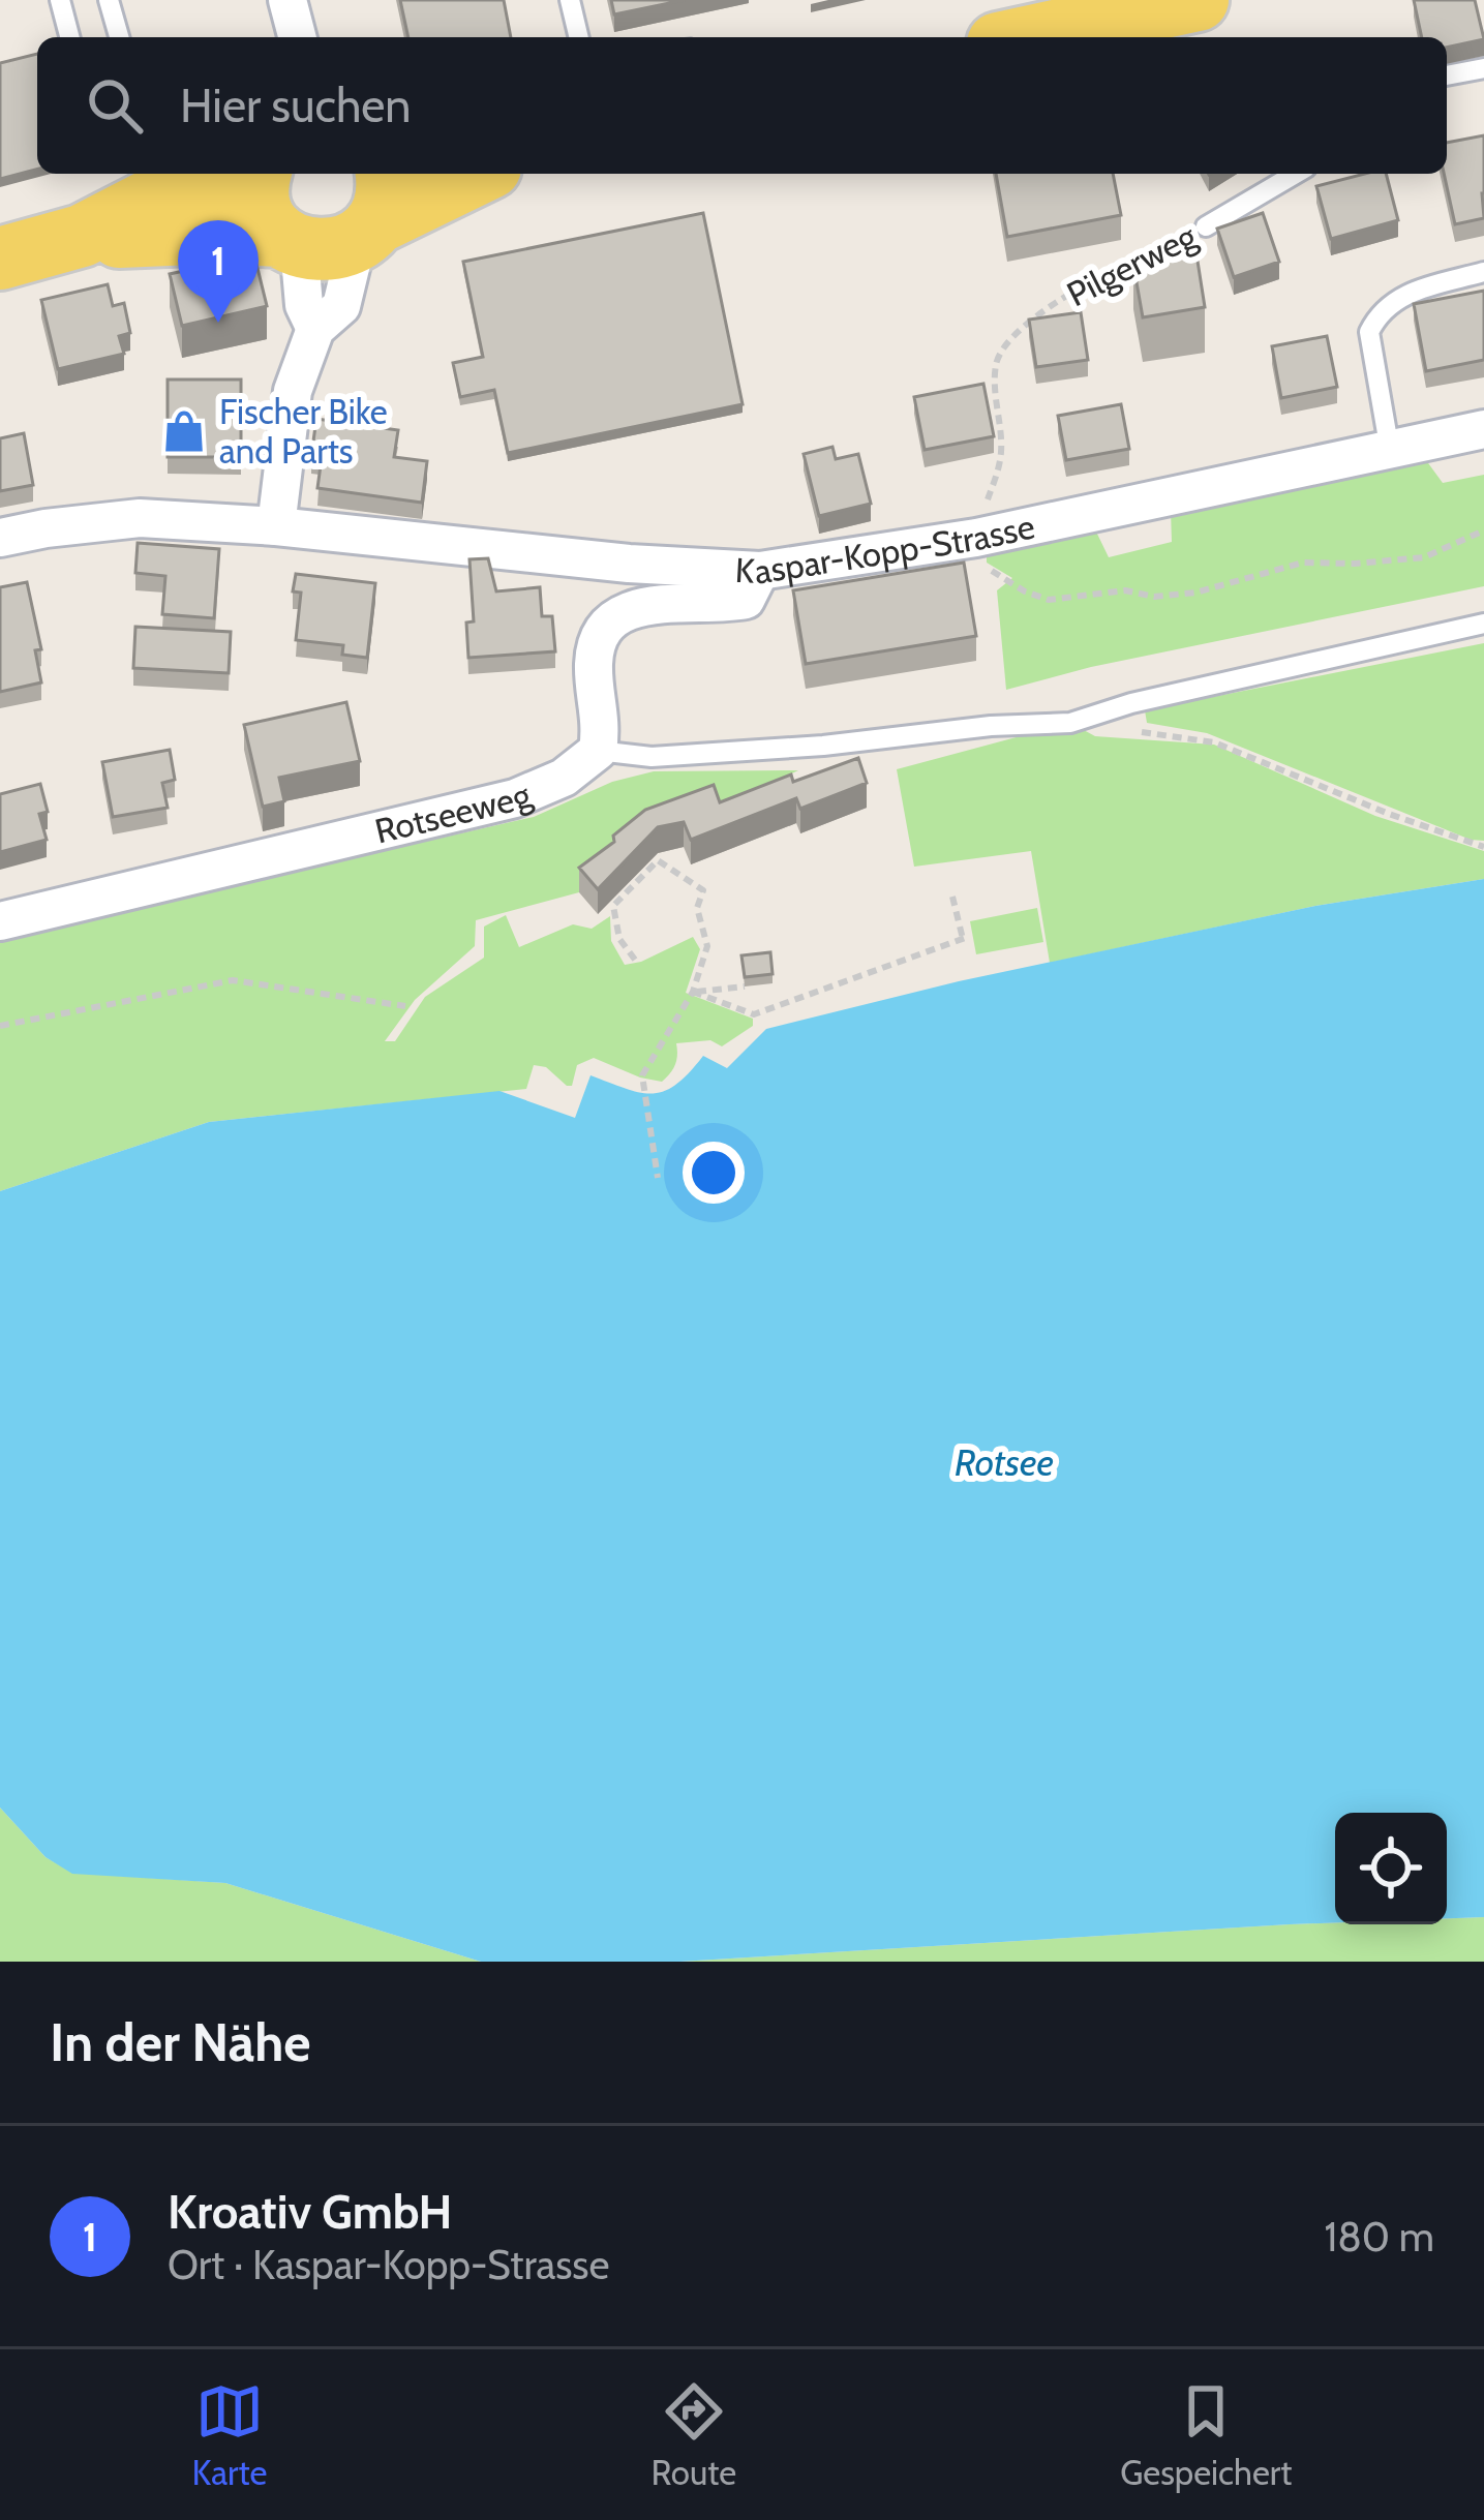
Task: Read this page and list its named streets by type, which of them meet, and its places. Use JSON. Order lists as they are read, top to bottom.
{
  "streets": {
    "street": ["Kaspar-Kopp-Strasse", "Rotseeweg"],
    "lane": ["Pilgerweg"]
  },
  "crossings": [
    ["Pilgerweg", "Kaspar-Kopp-Strasse"]
  ],
  "water": ["Rotsee"],
  "places": {
    "shop": ["Fischer Bike and Parts"]
  },
  "page": {
    "search": "Hier suchen",
    "pins": "1",
    "heading": "In der Nähe",
    "list": [
      {
        "mark": "1",
        "name": "Kroativ GmbH",
        "note": "Ort · Kaspar-Kopp-Strasse",
        "value": "180 m"
      }
    ],
    "nav": ["Karte", "Route", "Gespeichert"]
  }
}
